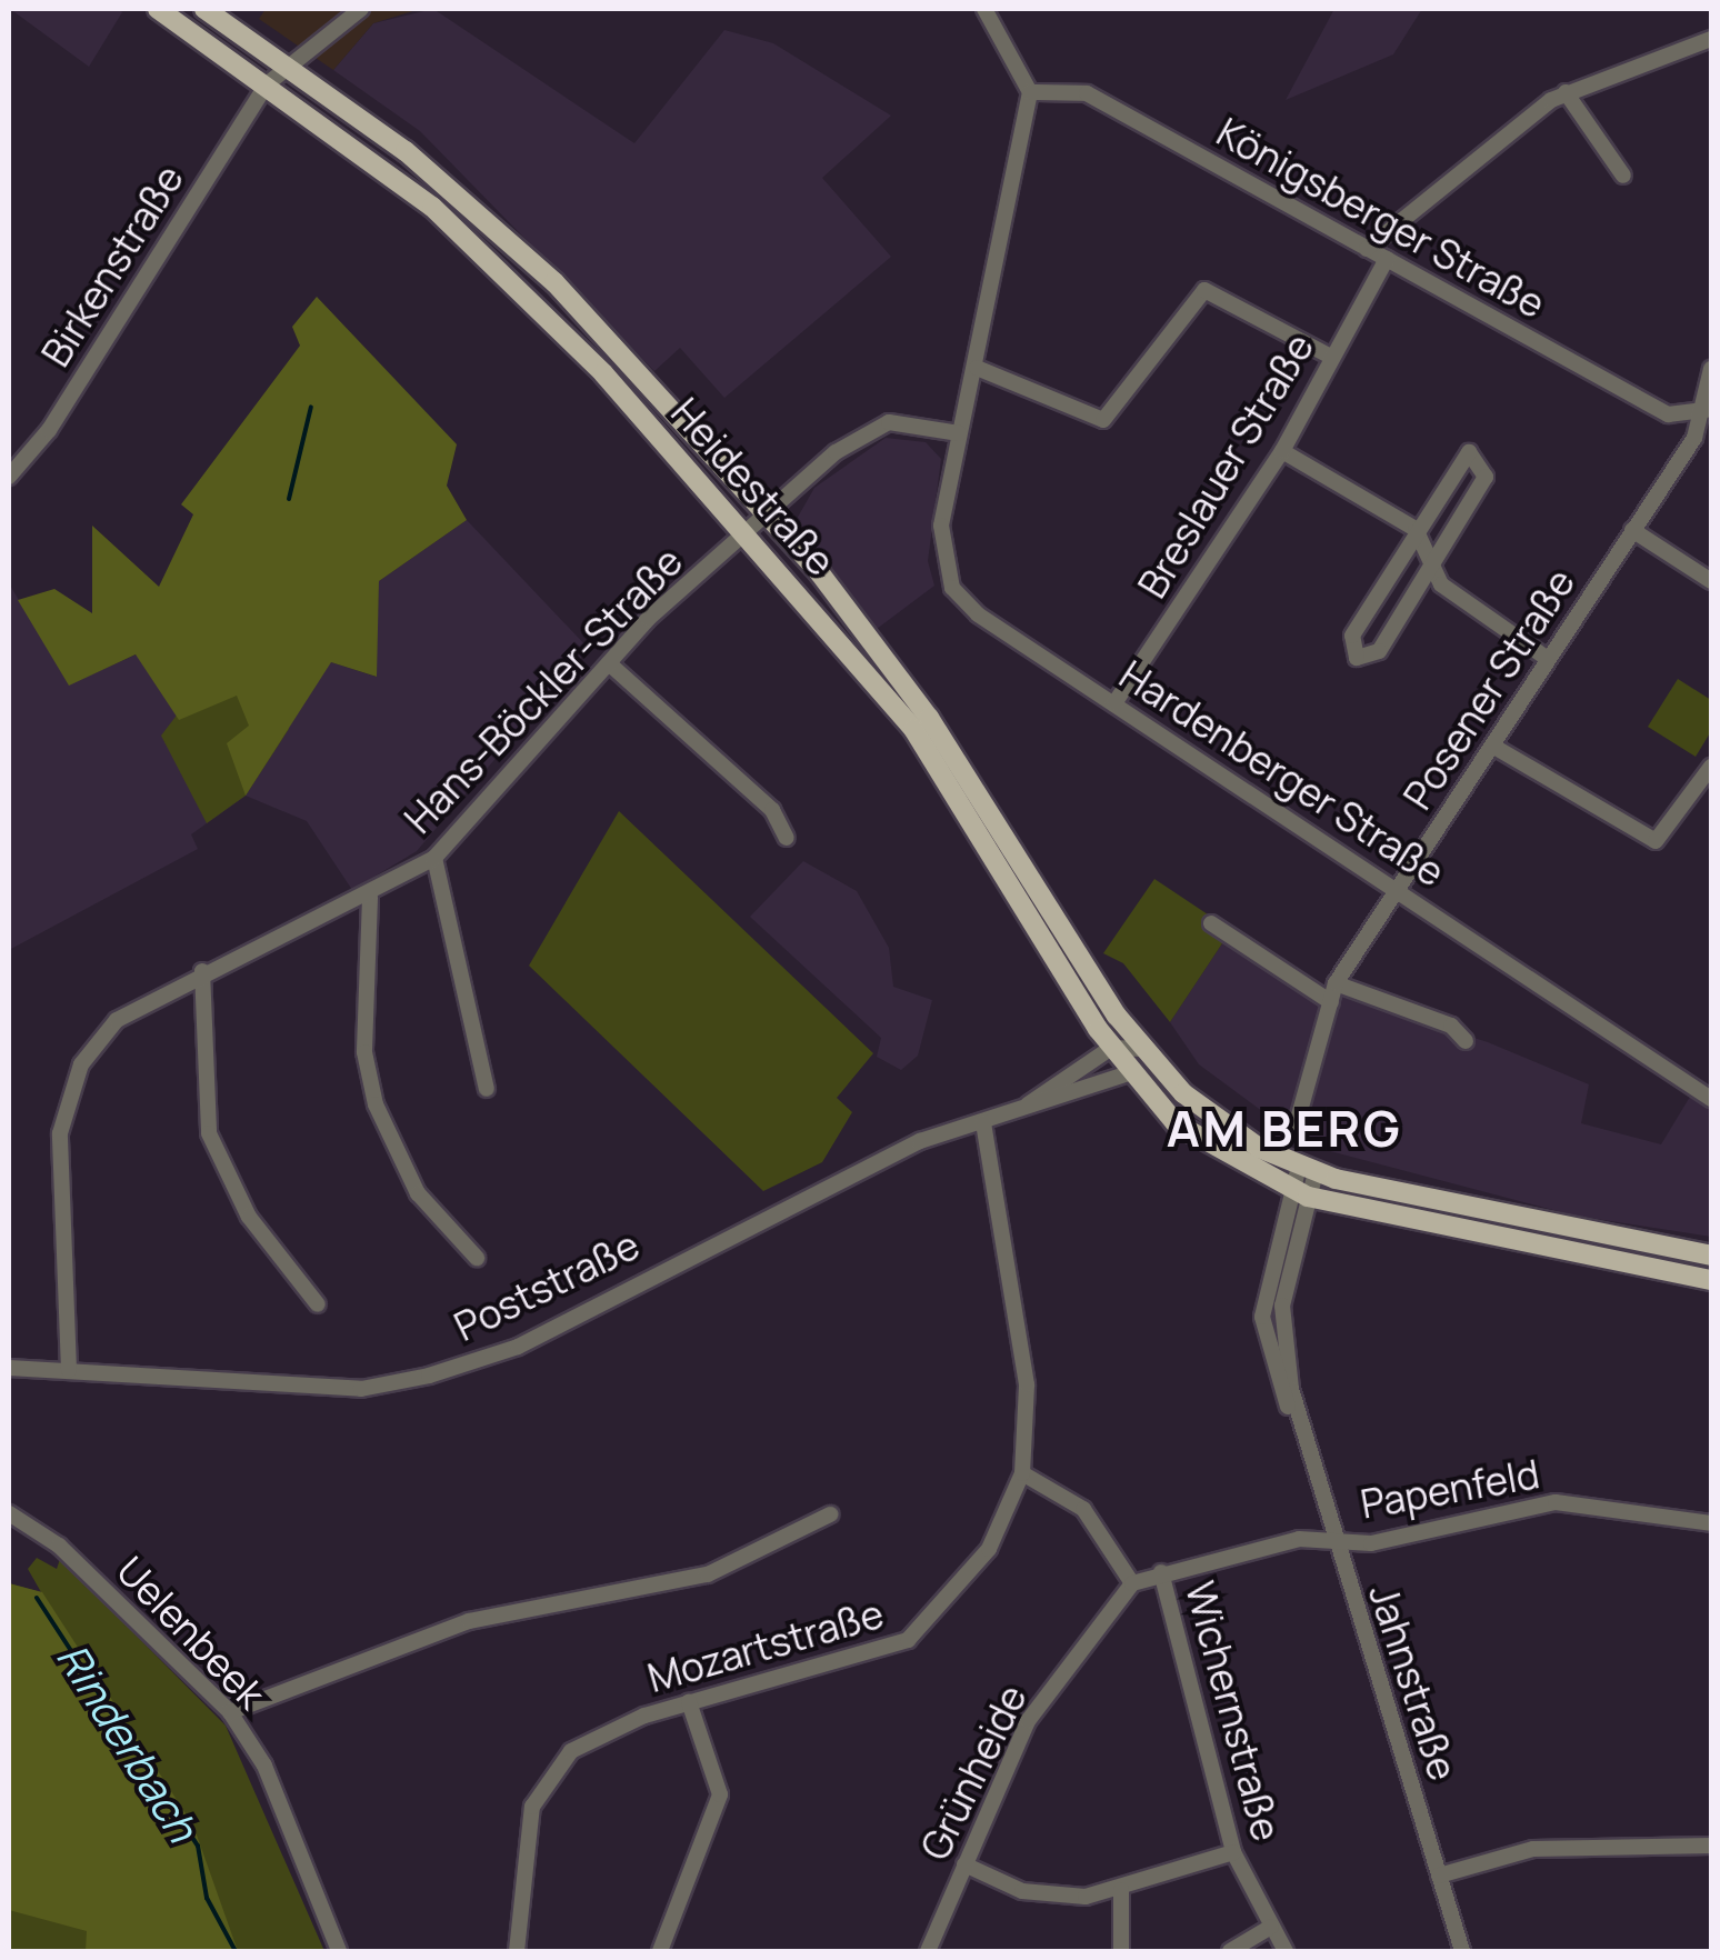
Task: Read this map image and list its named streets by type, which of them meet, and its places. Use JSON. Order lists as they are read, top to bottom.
{
  "streets": {
    "main road": ["Heidestraße"],
    "street": [
      "Königsberger Straße",
      "Birkenstraße",
      "Breslauer Straße",
      "Posener Straße",
      "Hans-Böckler-Straße",
      "Hardenberger Straße",
      "Poststraße",
      "Papenfeld",
      "Uelenbeek",
      "Mozartstraße",
      "Jahnstraße",
      "Wichernstraße",
      "Grünheide"
    ]
  },
  "crossings": [
    ["Königsberger Straße", "Breslauer Straße"],
    ["Königsberger Straße", "Posener Straße"],
    ["Königsberger Straße", "Hardenberger Straße"],
    ["Birkenstraße", "Heidestraße"],
    ["Breslauer Straße", "Hardenberger Straße"],
    ["Heidestraße", "Hans-Böckler-Straße"],
    ["Heidestraße", "Poststraße"],
    ["Heidestraße", "Jahnstraße"],
    ["Posener Straße", "Hardenberger Straße"],
    ["Hans-Böckler-Straße", "Hardenberger Straße"],
    ["Hans-Böckler-Straße", "Poststraße"],
    ["Poststraße", "Mozartstraße"],
    ["Papenfeld", "Jahnstraße"],
    ["Mozartstraße", "Wichernstraße"],
    ["Wichernstraße", "Grünheide"]
  ],
  "districts": ["AM BERG"],
  "water": ["Rinderbach"]
}
